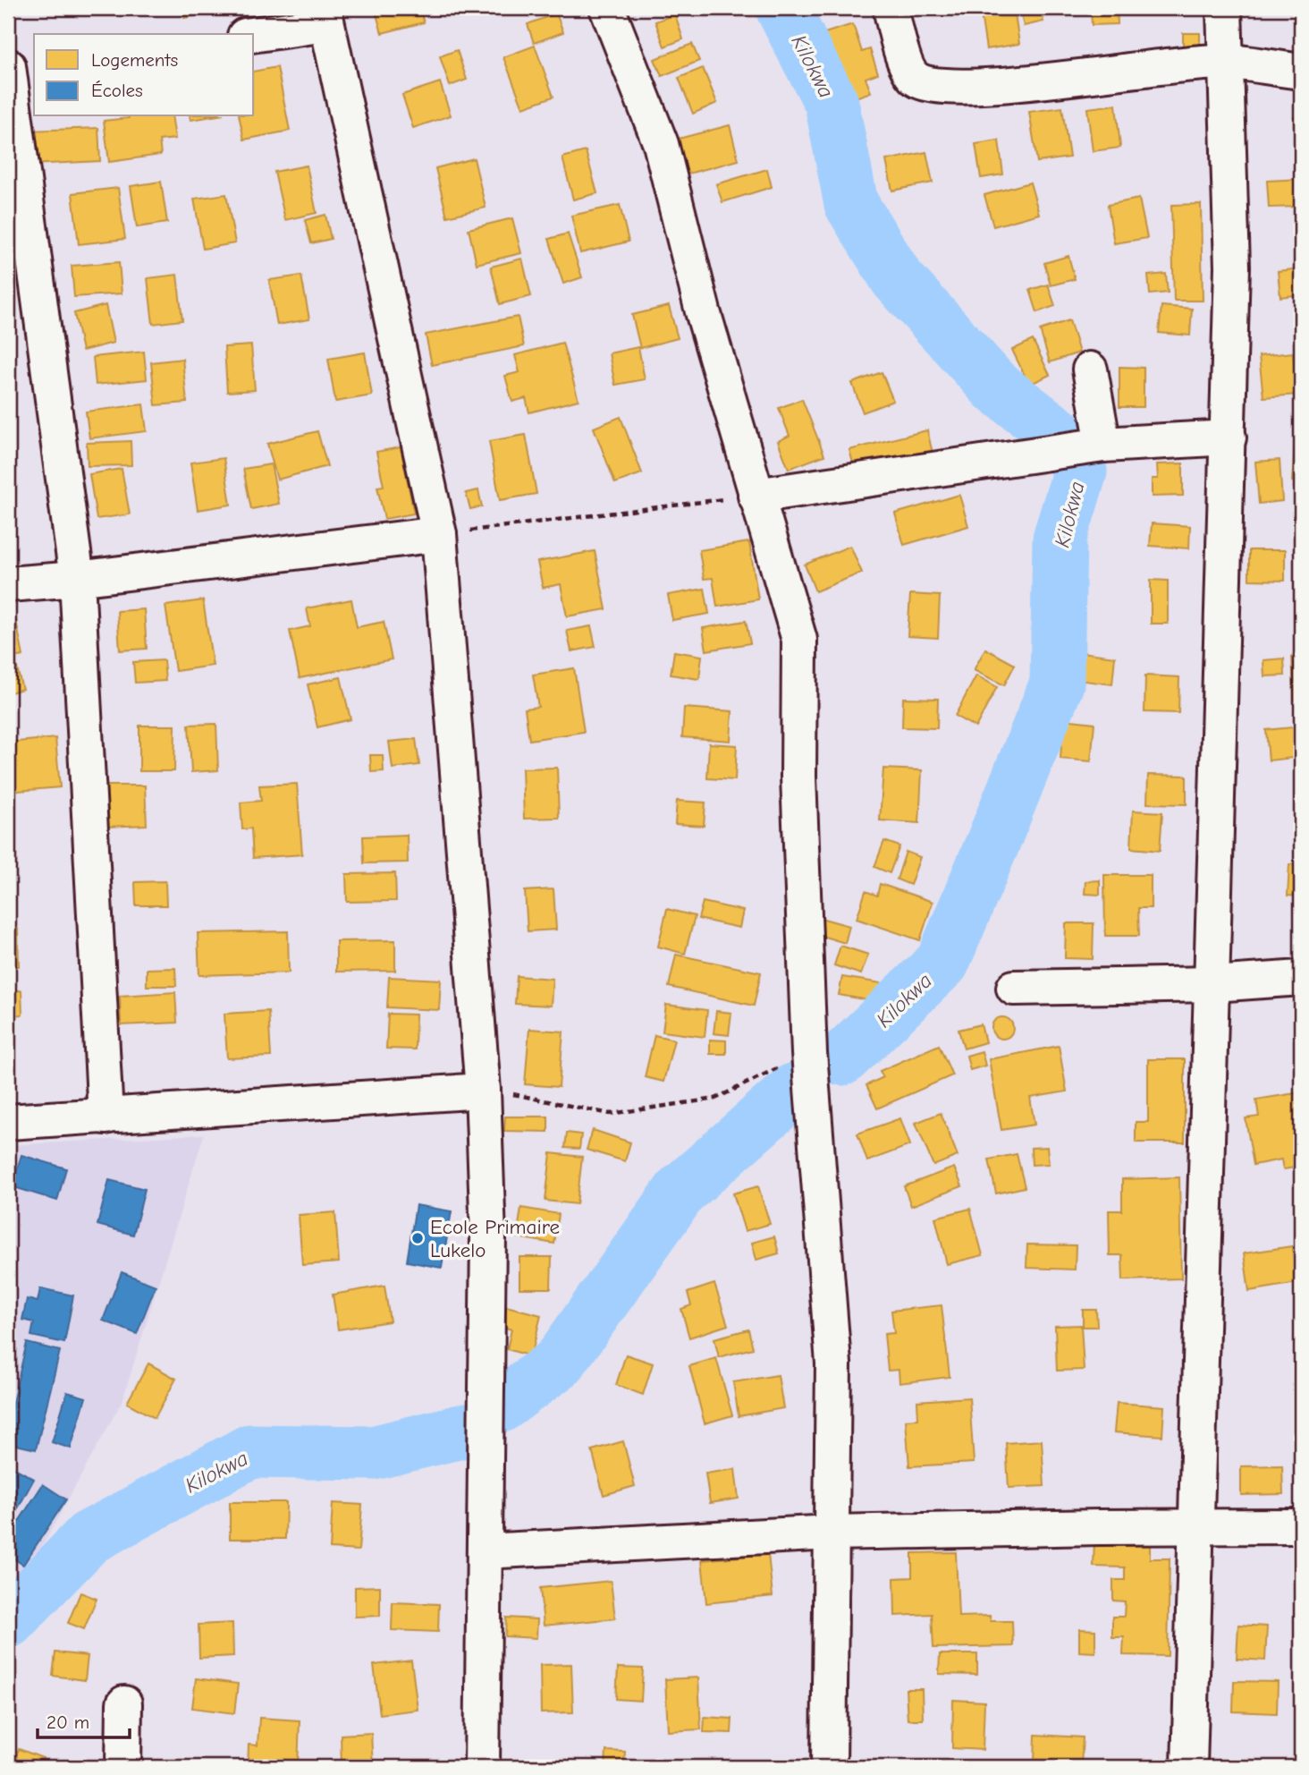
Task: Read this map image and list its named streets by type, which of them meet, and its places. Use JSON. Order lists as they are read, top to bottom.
{
  "water": ["Kilokwa"],
  "places": ["Ecole Primaire Lukelo"],
  "legend": ["Logements", "Écoles"],
  "scale_bar": "20 m"
}
